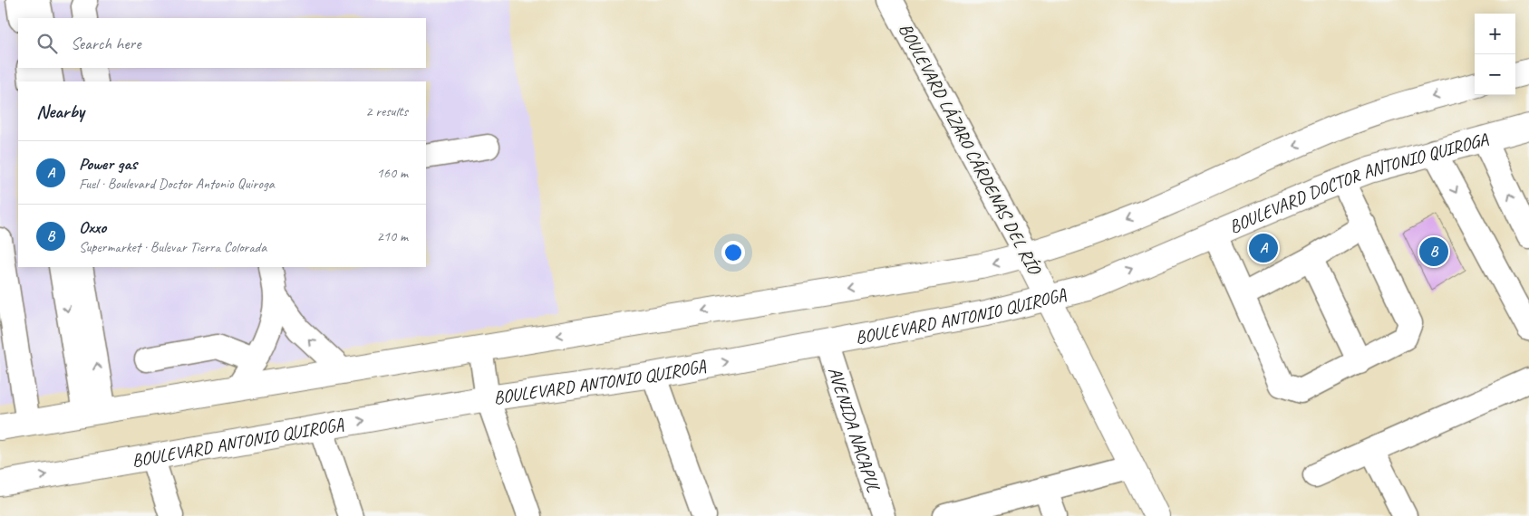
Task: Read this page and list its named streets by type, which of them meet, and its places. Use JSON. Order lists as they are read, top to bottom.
{
  "streets": {
    "main road": ["BOULEVARD LÁZARO CÁRDENAS DEL RÍO", "BOULEVARD DOCTOR ANTONIO QUIROGA", "BOULEVARD ANTONIO QUIROGA"],
    "street": ["AVENIDA NACAPUL"]
  },
  "crossings": [
    ["BOULEVARD LÁZARO CÁRDENAS DEL RÍO", "BOULEVARD ANTONIO QUIROGA"],
    ["BOULEVARD DOCTOR ANTONIO QUIROGA", "BOULEVARD ANTONIO QUIROGA"],
    ["BOULEVARD ANTONIO QUIROGA", "AVENIDA NACAPUL"]
  ],
  "page": {
    "map_buttons": ["+", "−"],
    "search": "Search here",
    "heading": ["Nearby", "2 results"],
    "list": [
      {
        "mark": "A",
        "name": "Power gas",
        "note": "Fuel · Boulevard Doctor Antonio Quiroga",
        "value": "160 m"
      },
      {
        "mark": "B",
        "name": "Oxxo",
        "note": "Supermarket · Bulevar Tierra Colorada",
        "value": "210 m"
      }
    ],
    "pins": ["A", "B"]
  }
}
